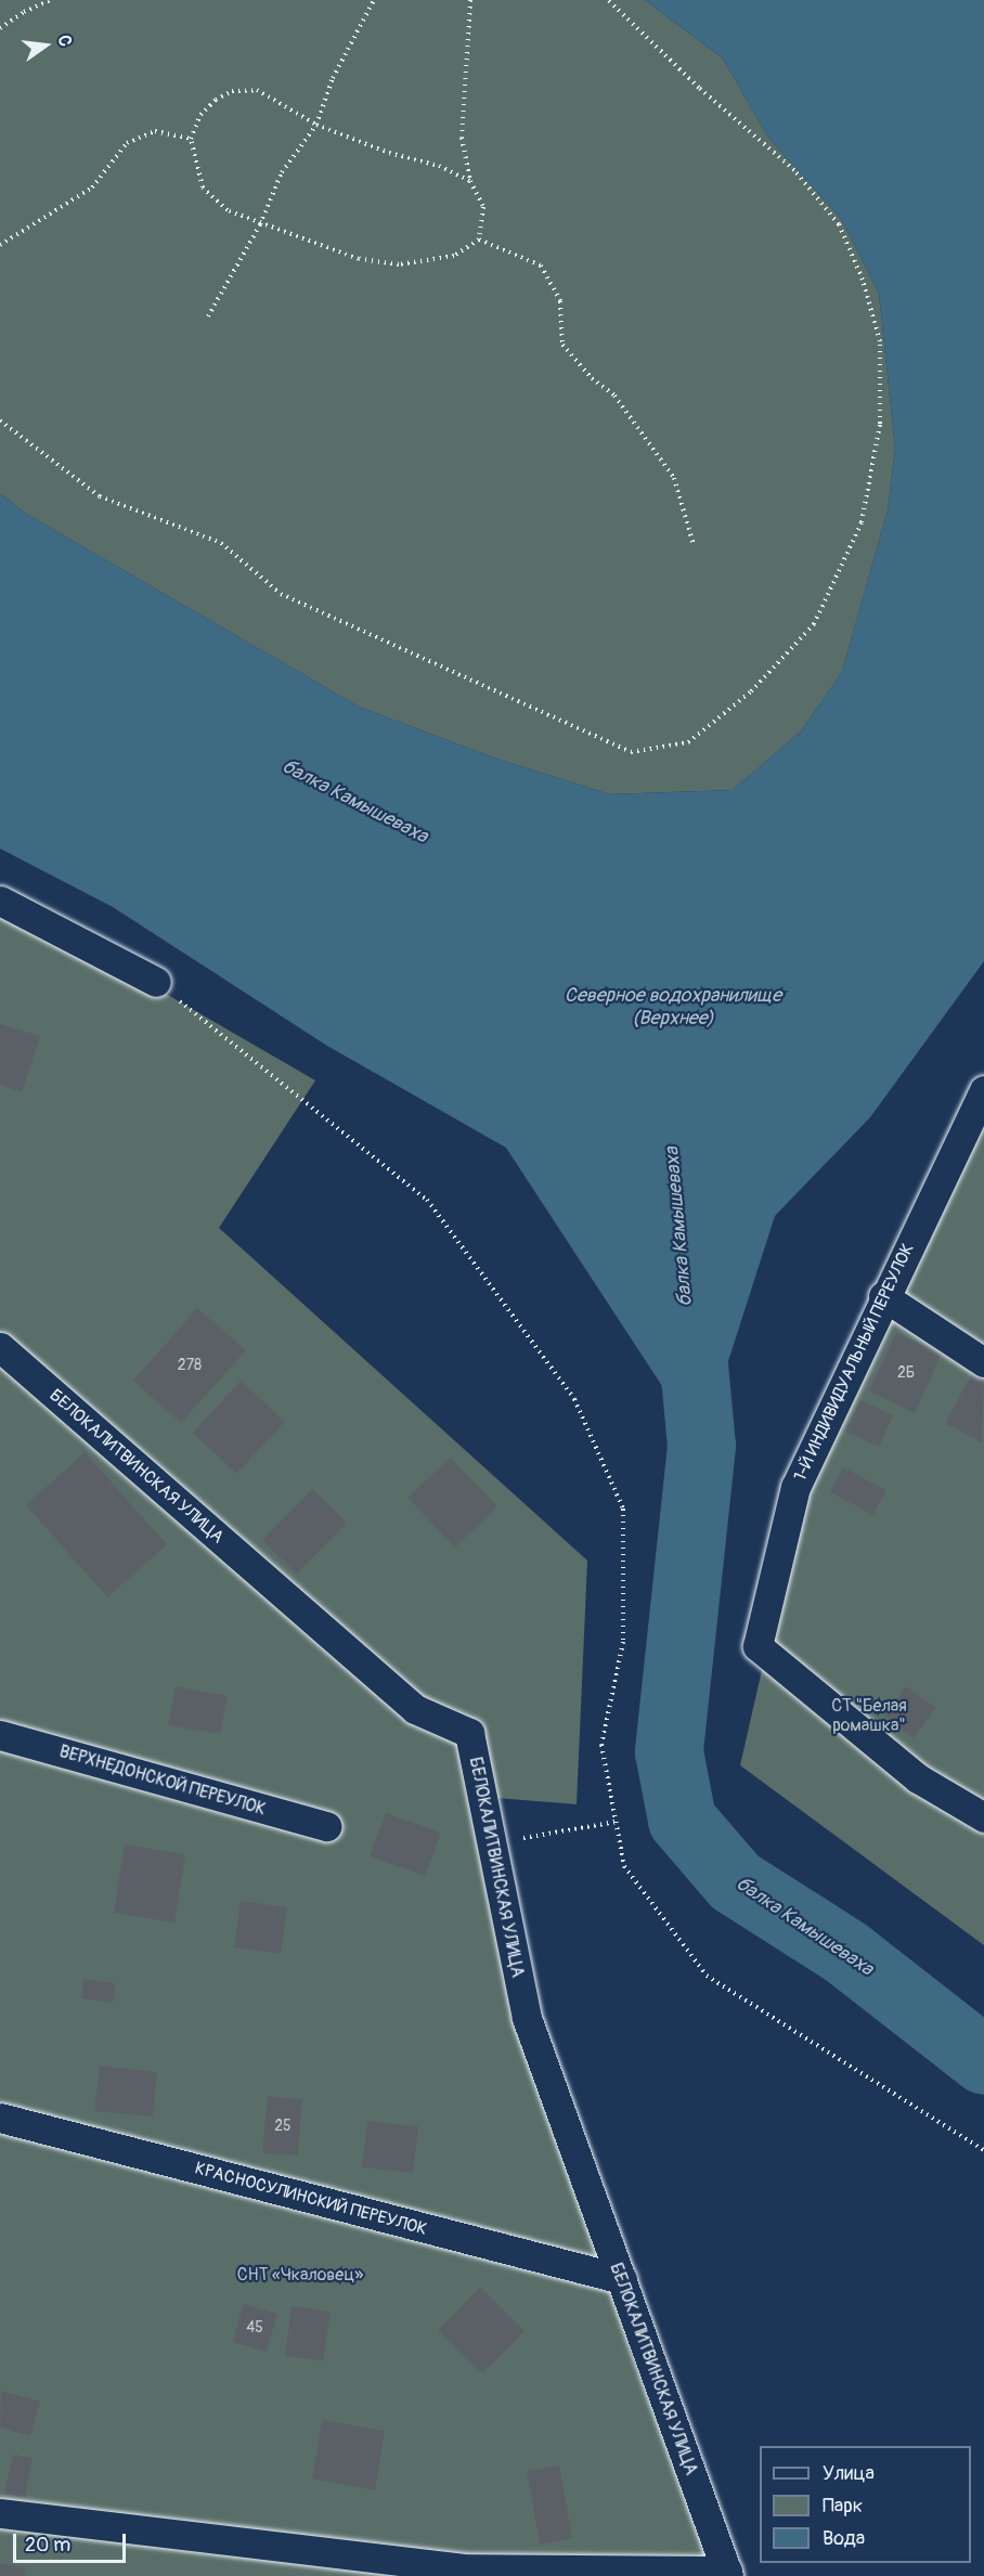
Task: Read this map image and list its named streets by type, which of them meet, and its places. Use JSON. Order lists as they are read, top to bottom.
{
  "streets": {
    "street": [
      "1-Й ИНДИВИДУАЛЬНЫЙ ПЕРЕУЛОК",
      "БЕЛОКАЛИТВИНСКАЯ УЛИЦА",
      "ВЕРХНЕДОНСКОЙ ПЕРЕУЛОК",
      "КРАСНОСУЛИНСКИЙ ПЕРЕУЛОК"
    ]
  },
  "crossings": [
    ["БЕЛОКАЛИТВИНСКАЯ УЛИЦА", "КРАСНОСУЛИНСКИЙ ПЕРЕУЛОК"]
  ],
  "water": ["балка Камышеваха", "Северное водохранилище (Верхнее)"],
  "parks": ["СТ \"Белая ромашка\"", "СНТ «Чкаловец»"],
  "house_numbers": [
    "278",
    "2Б",
    "25",
    "45"
  ],
  "legend": ["Улица", "Парк", "Вода"],
  "scale_bar": "20 m",
  "north": "right"
}
